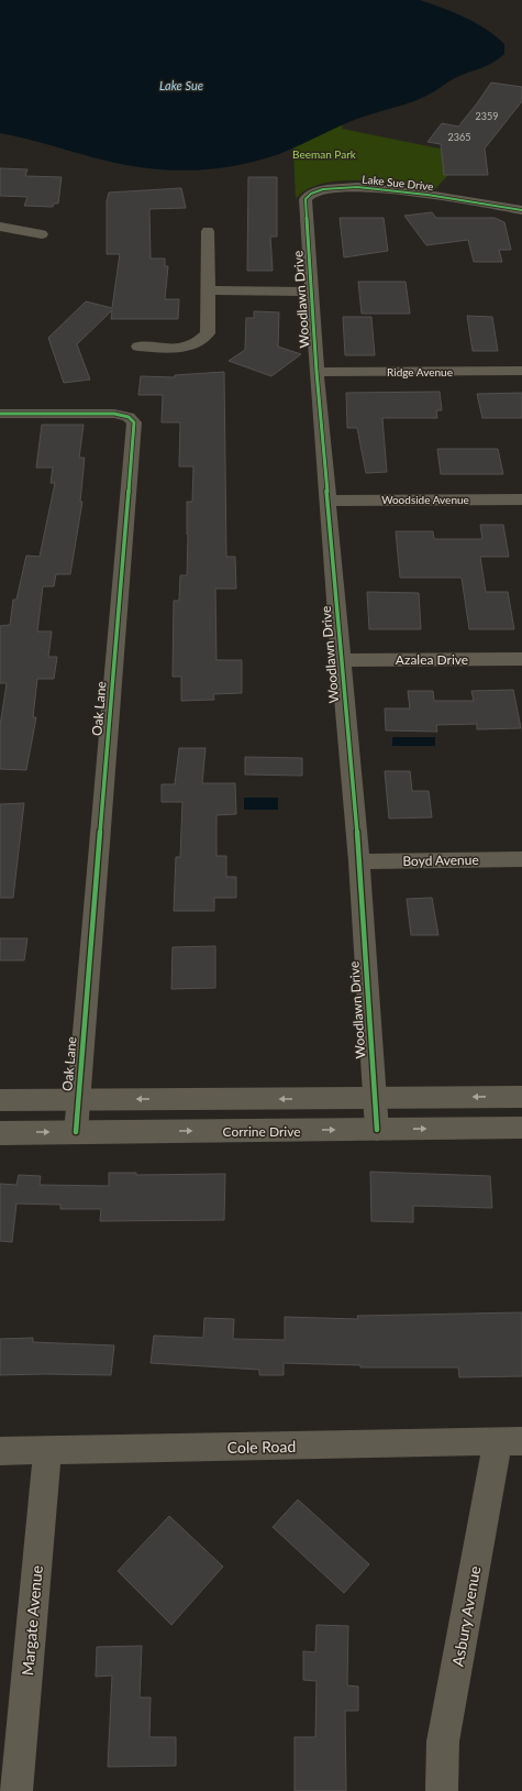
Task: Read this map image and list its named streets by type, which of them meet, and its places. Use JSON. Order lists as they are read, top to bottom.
{
  "streets": {
    "street": [
      "Lake Sue Drive",
      "Woodlawn Drive",
      "Ridge Avenue",
      "Woodside Avenue",
      "Azalea Drive",
      "Oak Lane",
      "Boyd Avenue",
      "Corrine Drive",
      "Cole Road",
      "Asbury Avenue",
      "Margate Avenue"
    ]
  },
  "crossings": [
    ["Lake Sue Drive", "Woodlawn Drive"],
    ["Woodlawn Drive", "Ridge Avenue"],
    ["Woodlawn Drive", "Woodside Avenue"],
    ["Woodlawn Drive", "Azalea Drive"],
    ["Woodlawn Drive", "Boyd Avenue"],
    ["Woodlawn Drive", "Corrine Drive"],
    ["Oak Lane", "Corrine Drive"],
    ["Cole Road", "Asbury Avenue"],
    ["Cole Road", "Margate Avenue"]
  ],
  "water": ["Lake Sue"],
  "parks": ["Beeman Park"],
  "house_numbers": ["2359", "2365"]
}
